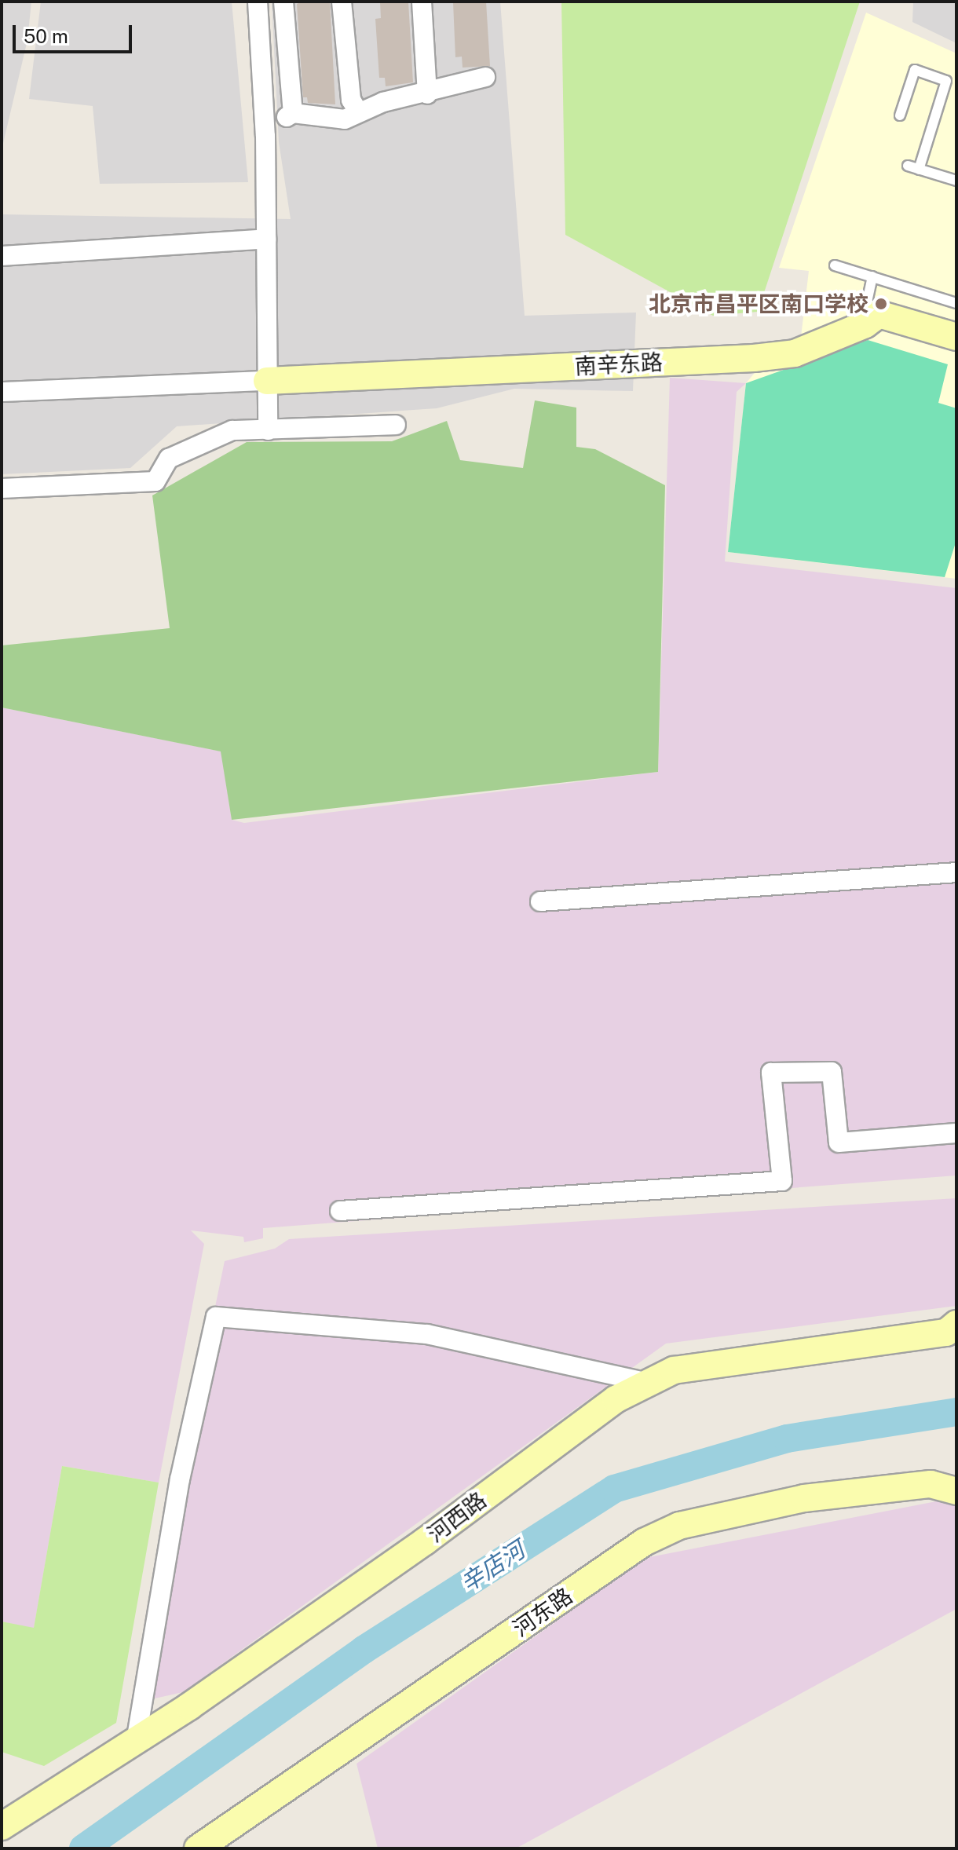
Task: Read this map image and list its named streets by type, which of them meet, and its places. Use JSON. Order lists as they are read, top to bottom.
{
  "streets": {
    "street": ["南辛东路", "河西路", "河东路"]
  },
  "water": ["辛店河"],
  "places": ["北京市昌平区南口学校"],
  "scale_bar": "50 m"
}
